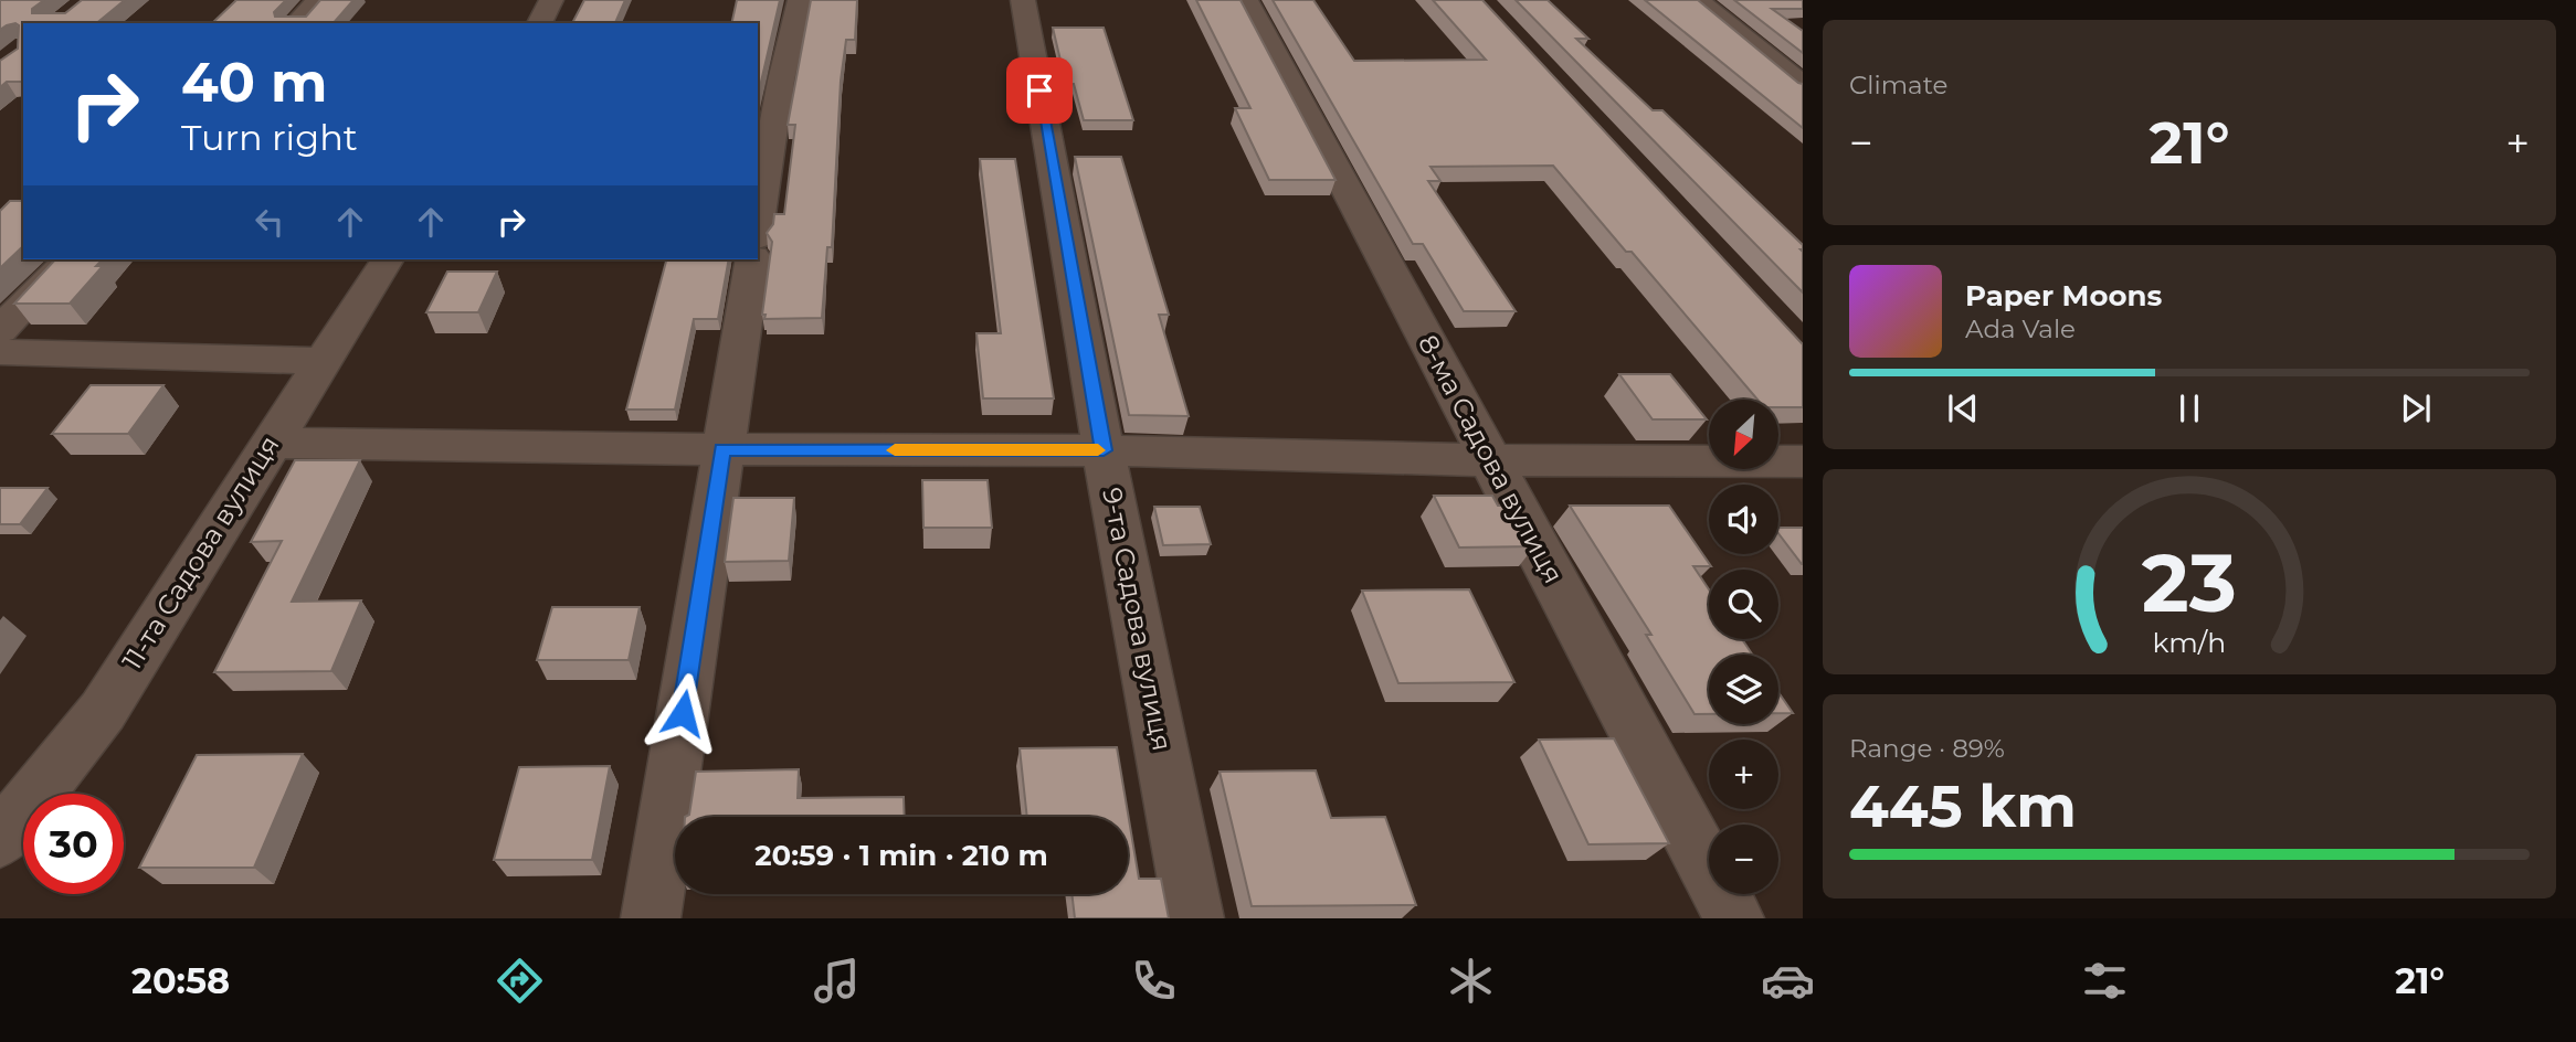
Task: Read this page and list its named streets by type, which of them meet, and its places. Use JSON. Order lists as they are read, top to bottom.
{
  "streets": {
    "street": ["8-ма Садова вулиця", "11-та Садова вулиця", "9-та Садова вулиця"]
  },
  "north": "bottom left",
  "page": {
    "tile": [
      "Climate",
      ["Range · 89%", "445 km"]
    ],
    "turn": ["40 m", "Turn right"],
    "heat": ["−", "21°", "+"],
    "song": ["Paper Moons", "Ada Vale"],
    "map_buttons": ["+", "−"],
    "limit": "30",
    "trip": "20:59 · 1 min · 210 m",
    "tabs": ["20:58", "21°"],
    "gauge": ["23", "km/h"]
  }
}
